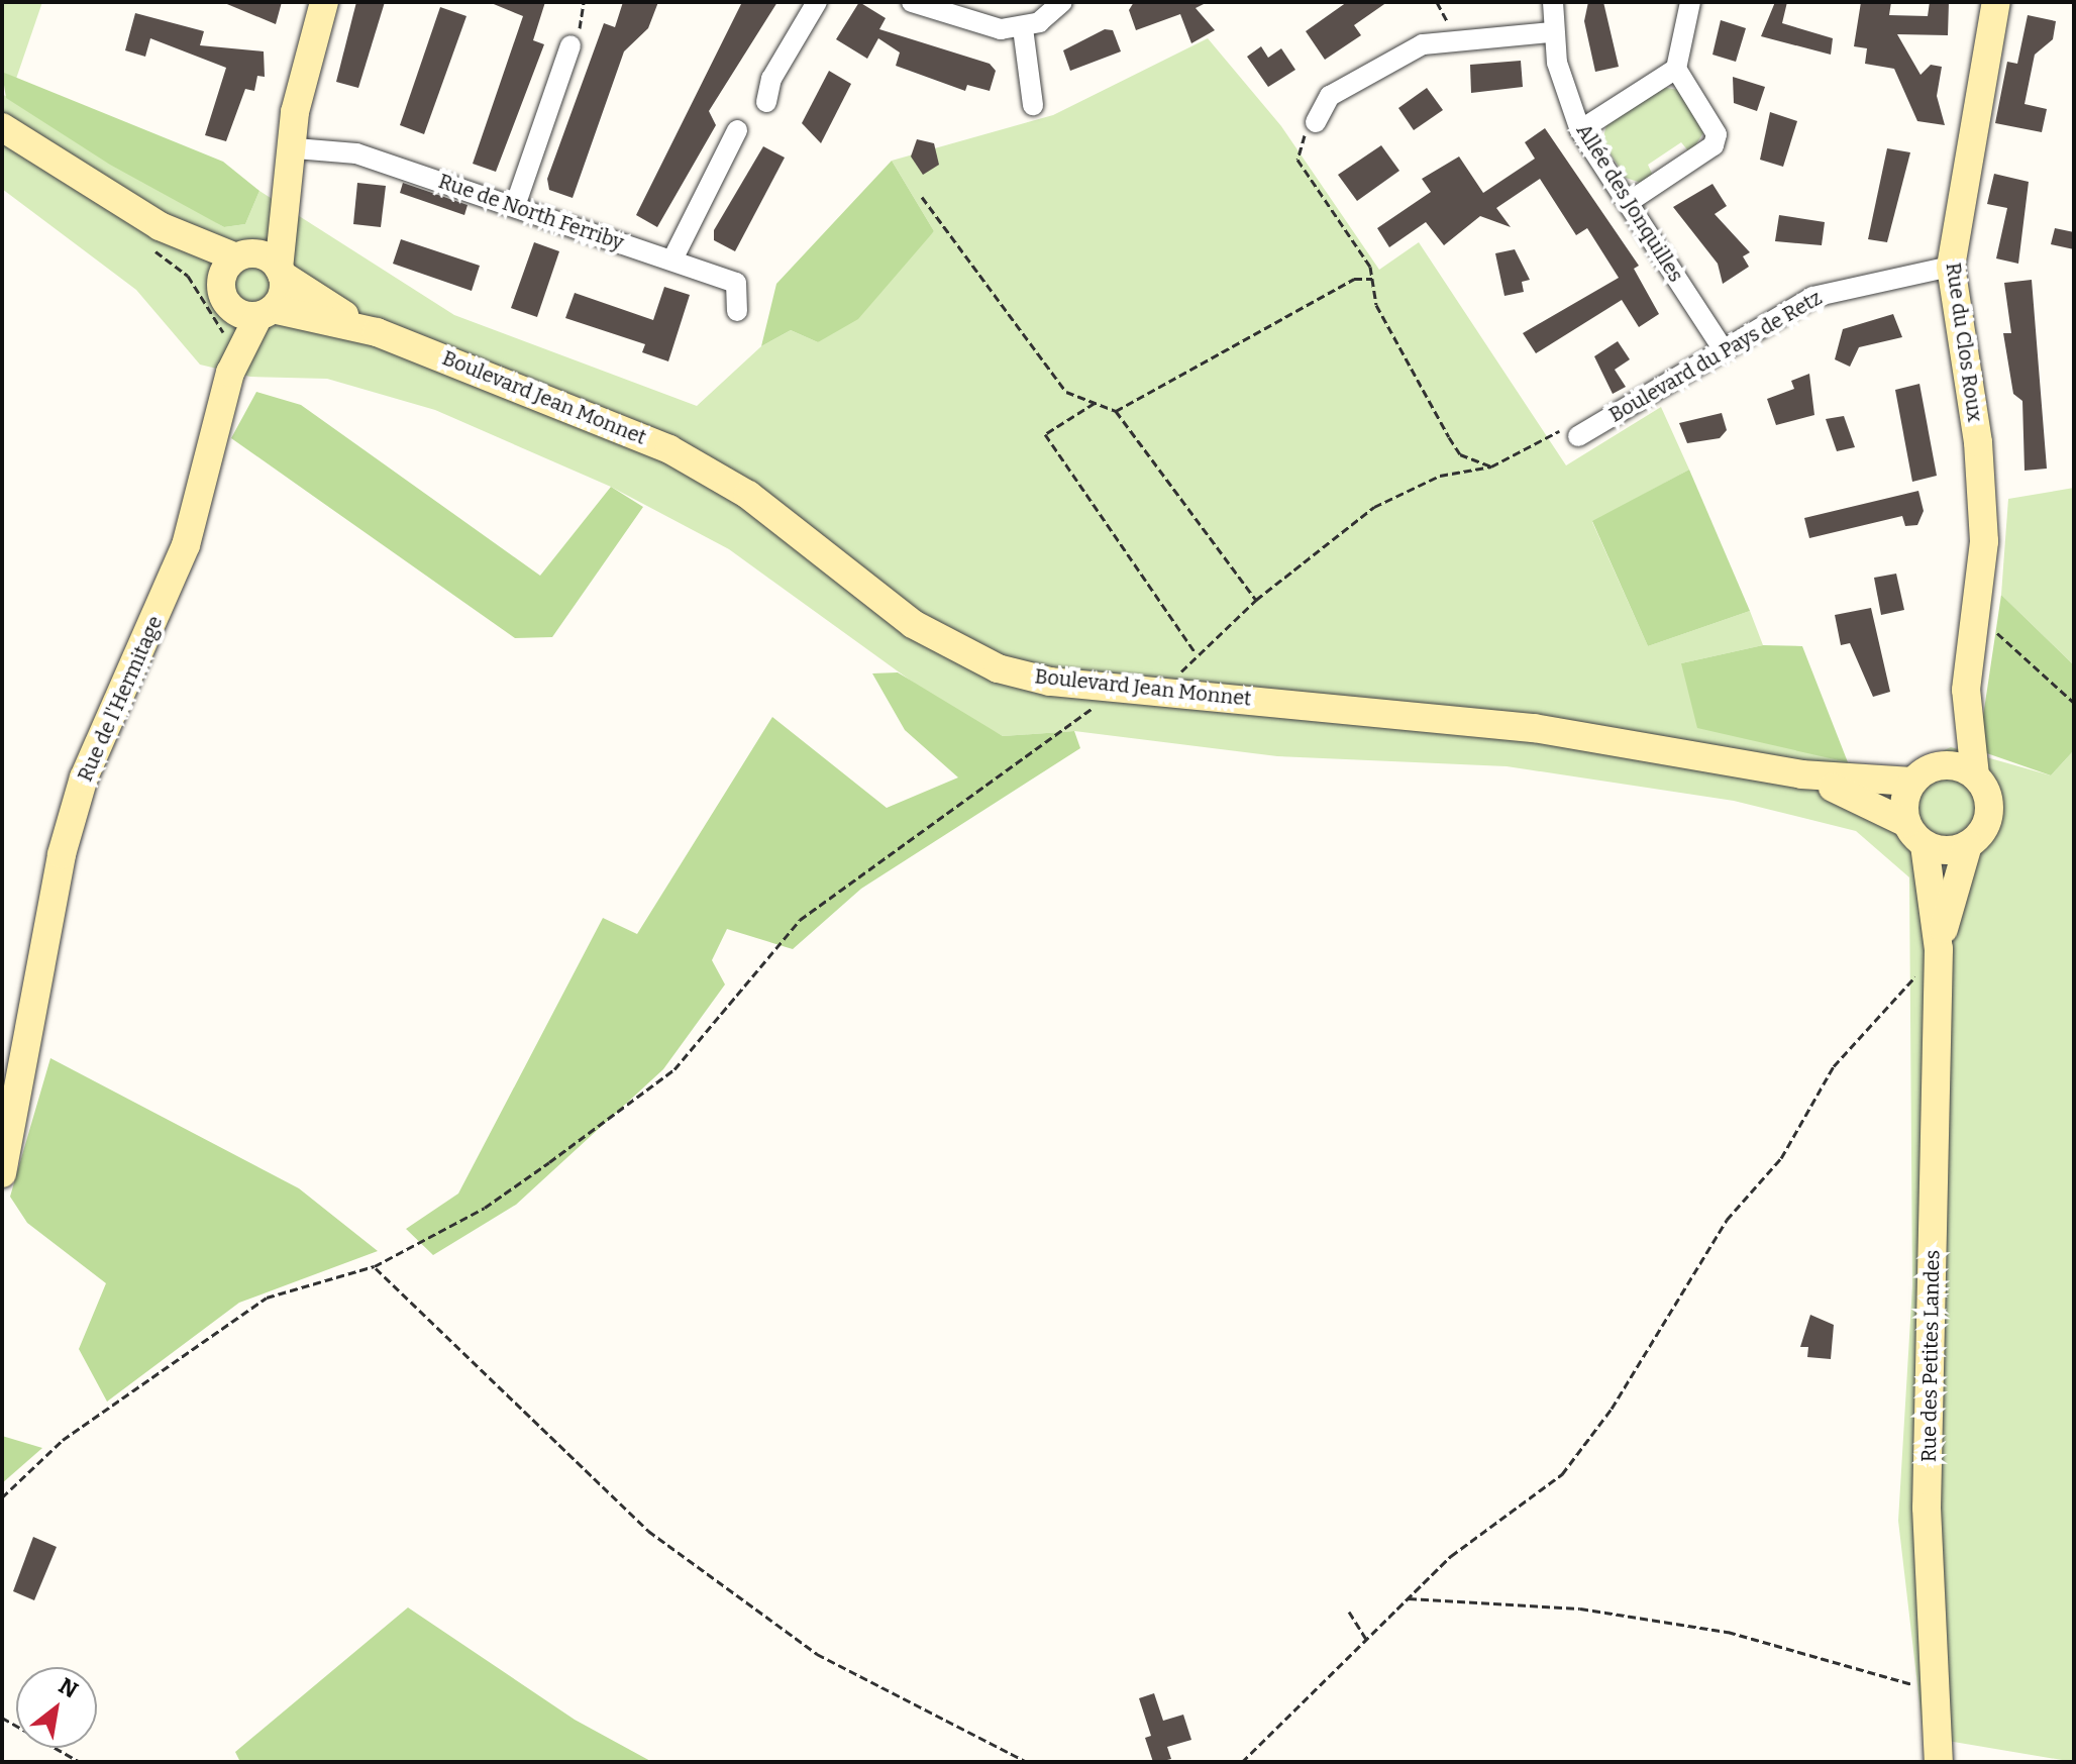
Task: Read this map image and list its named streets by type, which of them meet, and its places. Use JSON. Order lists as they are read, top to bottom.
{
  "streets": {
    "street": [
      "Allée des Jonquilles",
      "Rue de North Ferriby",
      "Rue du Clos Roux",
      "Boulevard du Pays de Retz",
      "Boulevard Jean Monnet",
      "Rue de l'Hermitage",
      "Rue des Petites Landes"
    ]
  },
  "crossings": [
    ["Allée des Jonquilles", "Boulevard du Pays de Retz"],
    ["Rue du Clos Roux", "Boulevard du Pays de Retz"],
    ["Boulevard Jean Monnet", "Rue de l'Hermitage"],
    ["Boulevard Jean Monnet", "Rue des Petites Landes"]
  ],
  "north": "top right"
}
